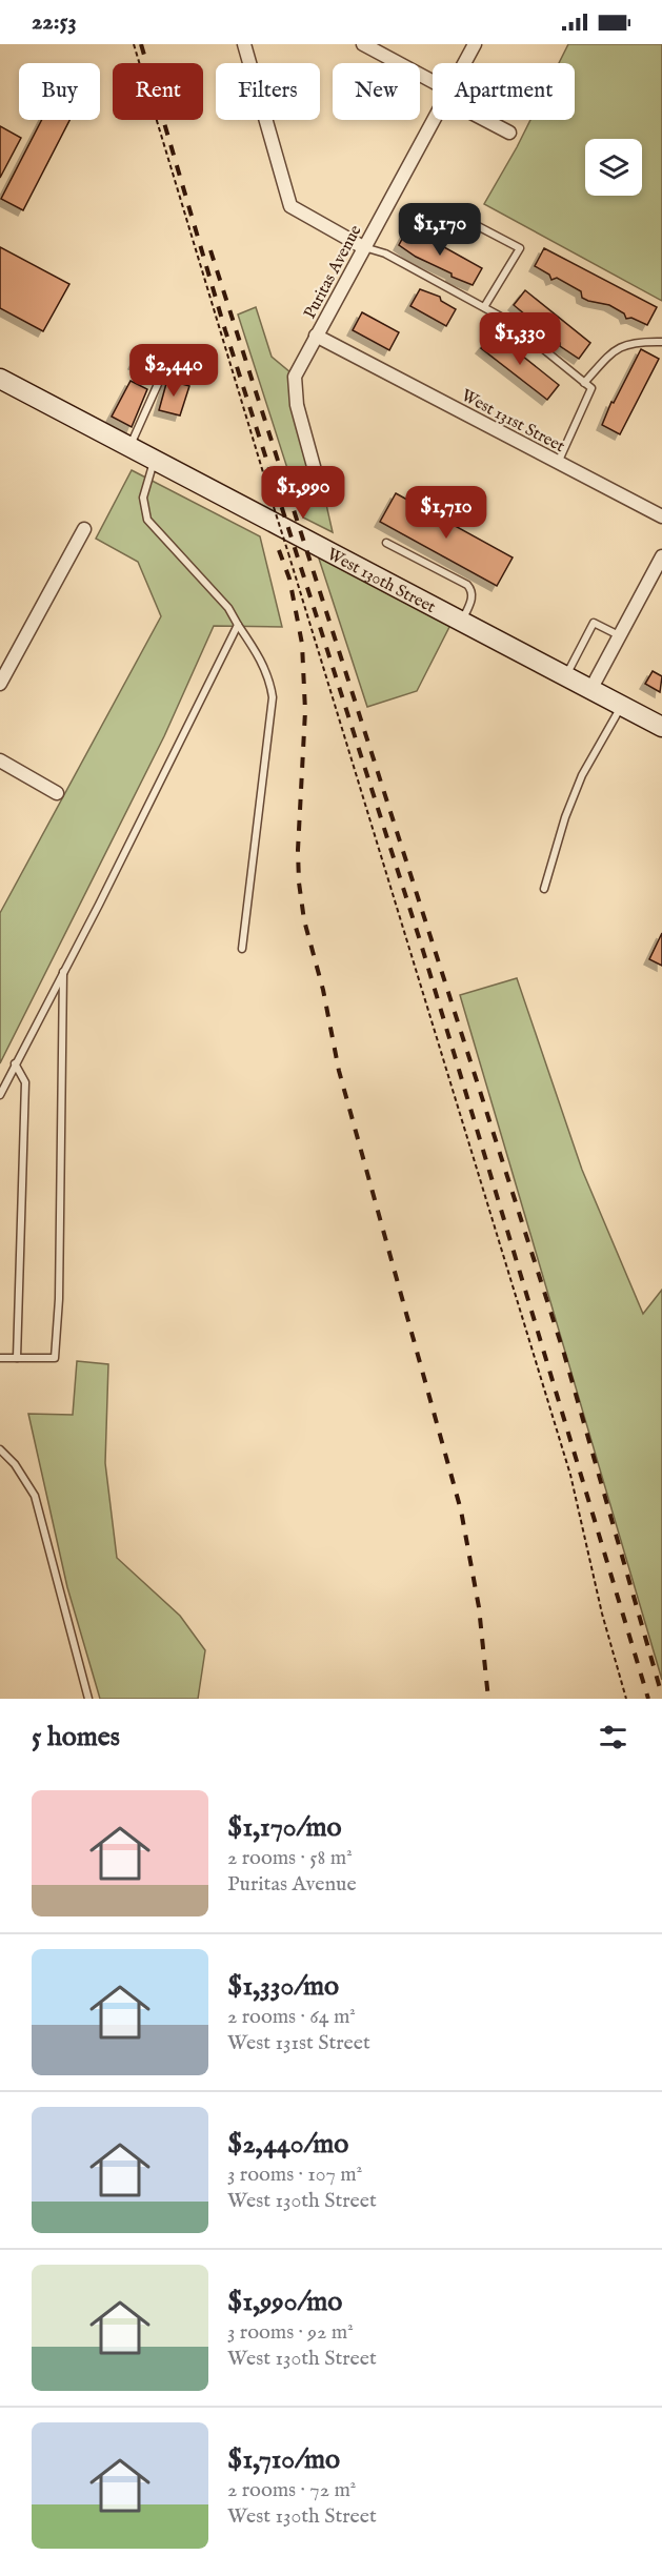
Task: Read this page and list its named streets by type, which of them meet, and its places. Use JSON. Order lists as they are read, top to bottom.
{
  "streets": {
    "main road": ["West 130th Street"],
    "street": ["Puritas Avenue", "West 131st Street"]
  },
  "crossings": [
    ["Puritas Avenue", "West 131st Street"]
  ],
  "page": {
    "status": "22:53",
    "chip": [
      "Buy",
      "Rent",
      "Filters",
      "New",
      "Apartment"
    ],
    "price": [
      "$1,170",
      "$1,330",
      "$2,440",
      "$1,990",
      "$1,710"
    ],
    "heading": "5 homes",
    "list": [
      {
        "name": "$1,170/mo",
        "note": "2 rooms · 58 m² · Puritas Avenue"
      },
      {
        "name": "$1,330/mo",
        "note": "2 rooms · 64 m² · West 131st Street"
      },
      {
        "name": "$2,440/mo",
        "note": "3 rooms · 107 m² · West 130th Street"
      },
      {
        "name": "$1,990/mo",
        "note": "3 rooms · 92 m² · West 130th Street"
      },
      {
        "name": "$1,710/mo",
        "note": "2 rooms · 72 m² · West 130th Street"
      }
    ]
  }
}
